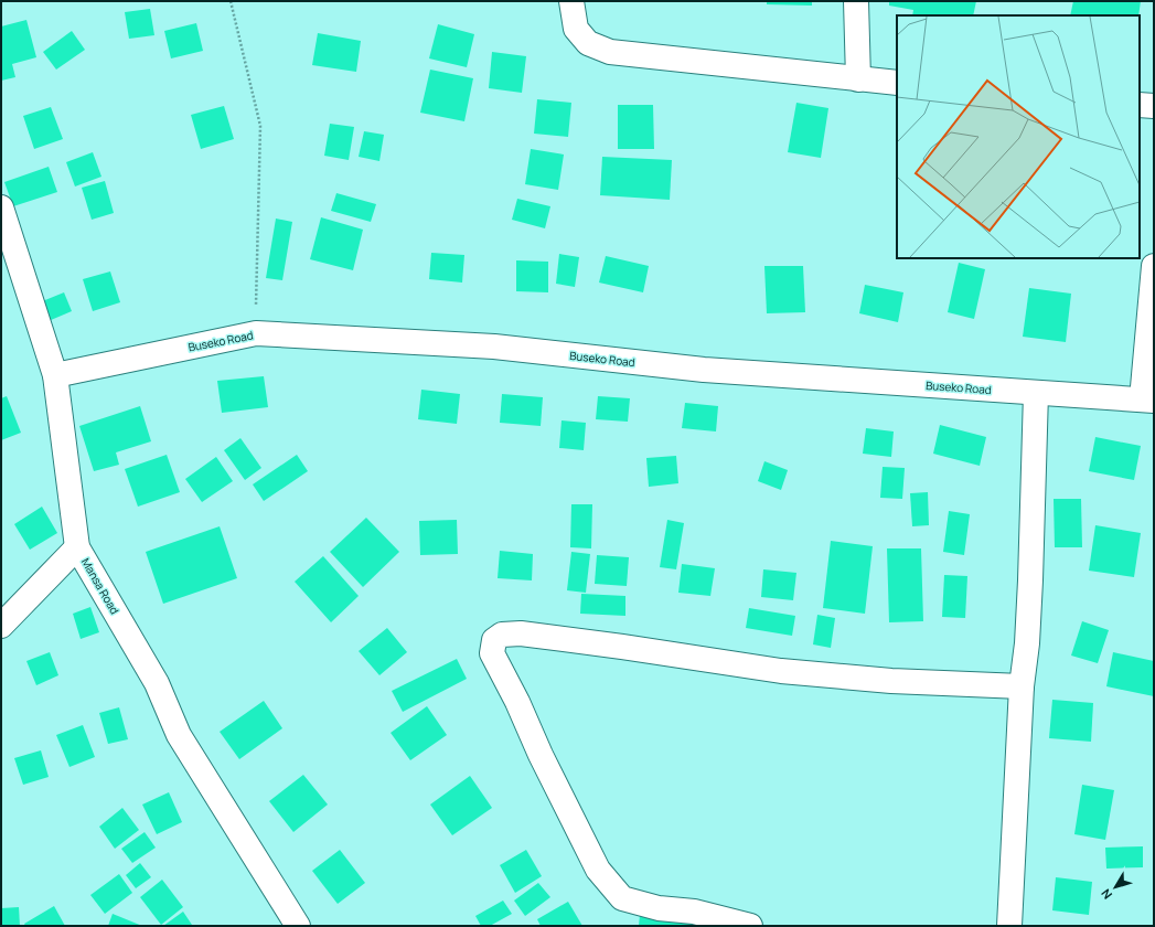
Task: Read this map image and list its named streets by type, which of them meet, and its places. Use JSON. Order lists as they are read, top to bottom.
{
  "streets": {
    "street": ["Buseko Road", "Mansa Road"]
  },
  "crossings": [
    ["Buseko Road", "Mansa Road"]
  ],
  "north": "bottom left"
}
